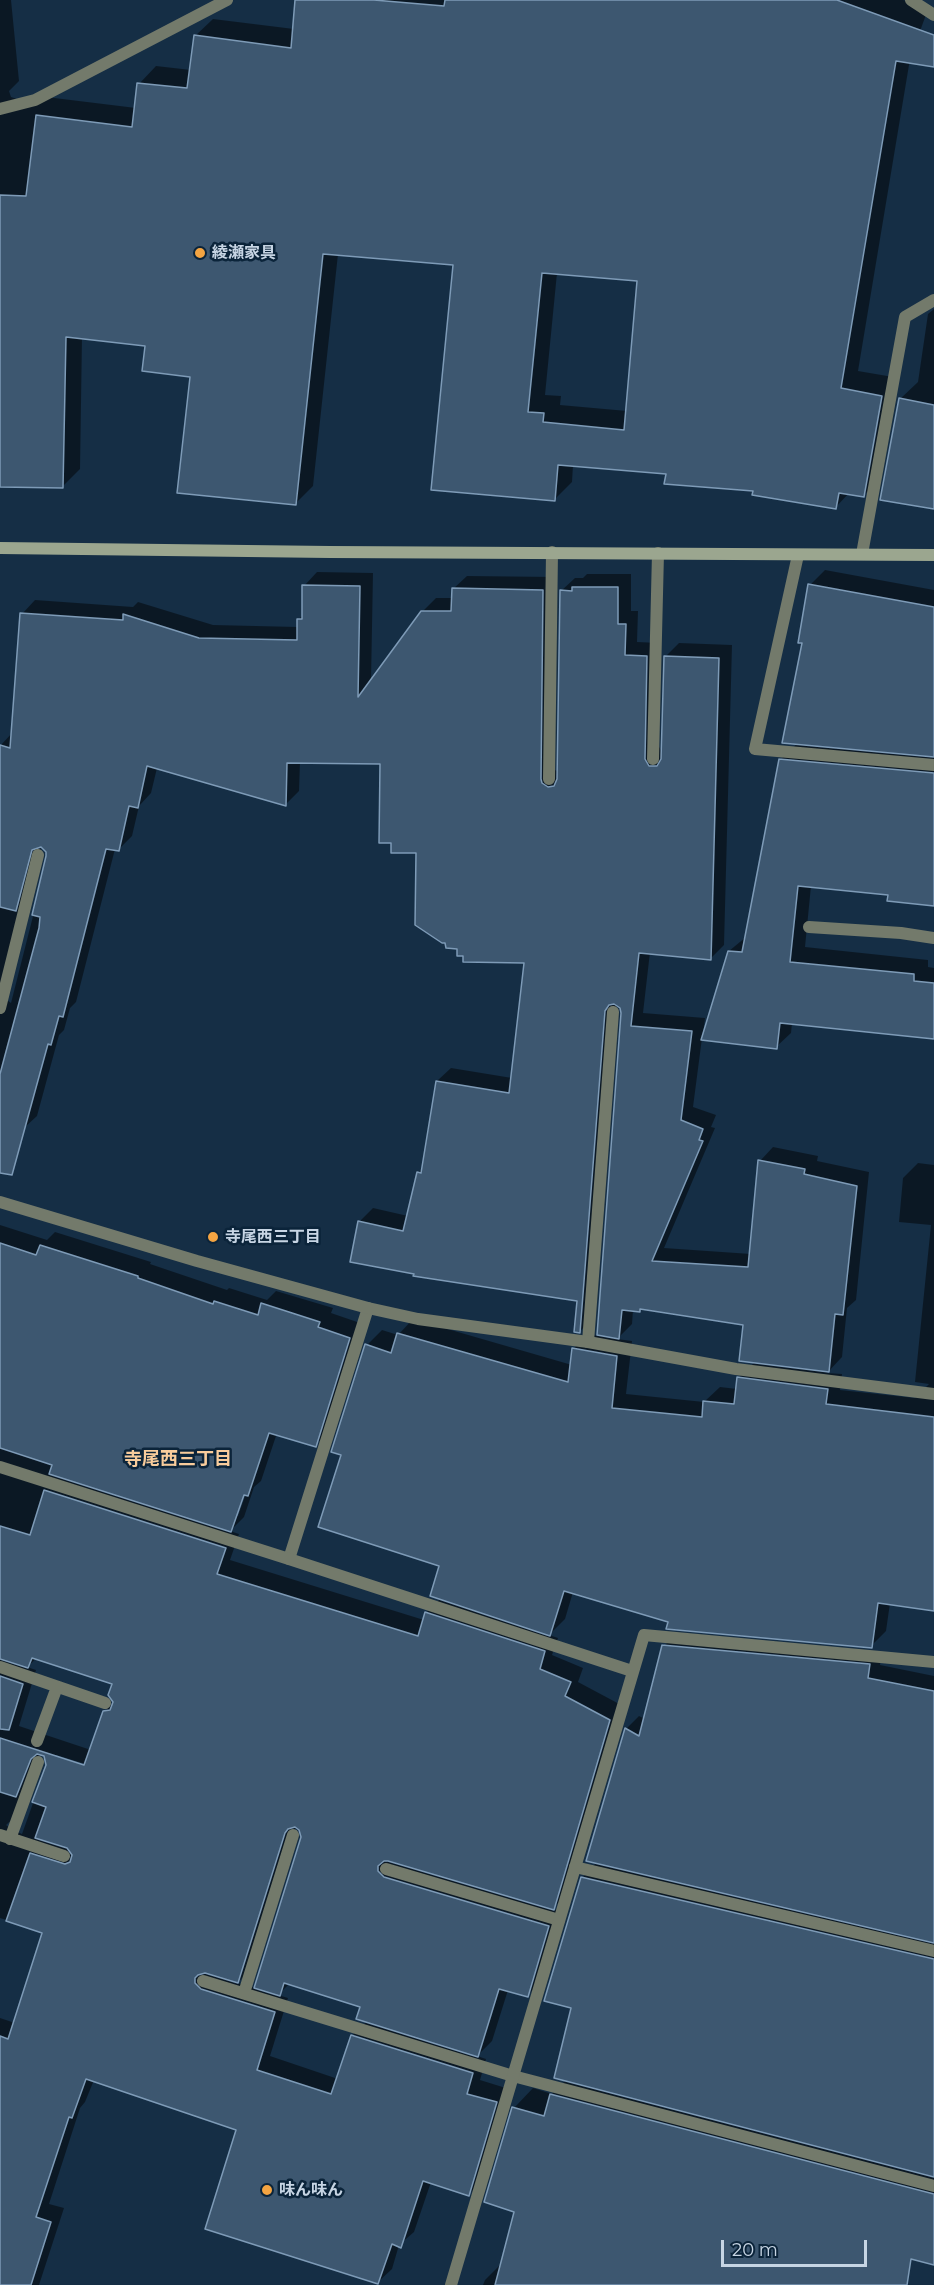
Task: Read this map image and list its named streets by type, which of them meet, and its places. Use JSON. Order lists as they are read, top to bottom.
{
  "districts": ["寺尾西三丁目"],
  "places": ["綾瀬家具", "寺尾西三丁目", "味ん味ん"],
  "scale_bar": "20 m"
}
